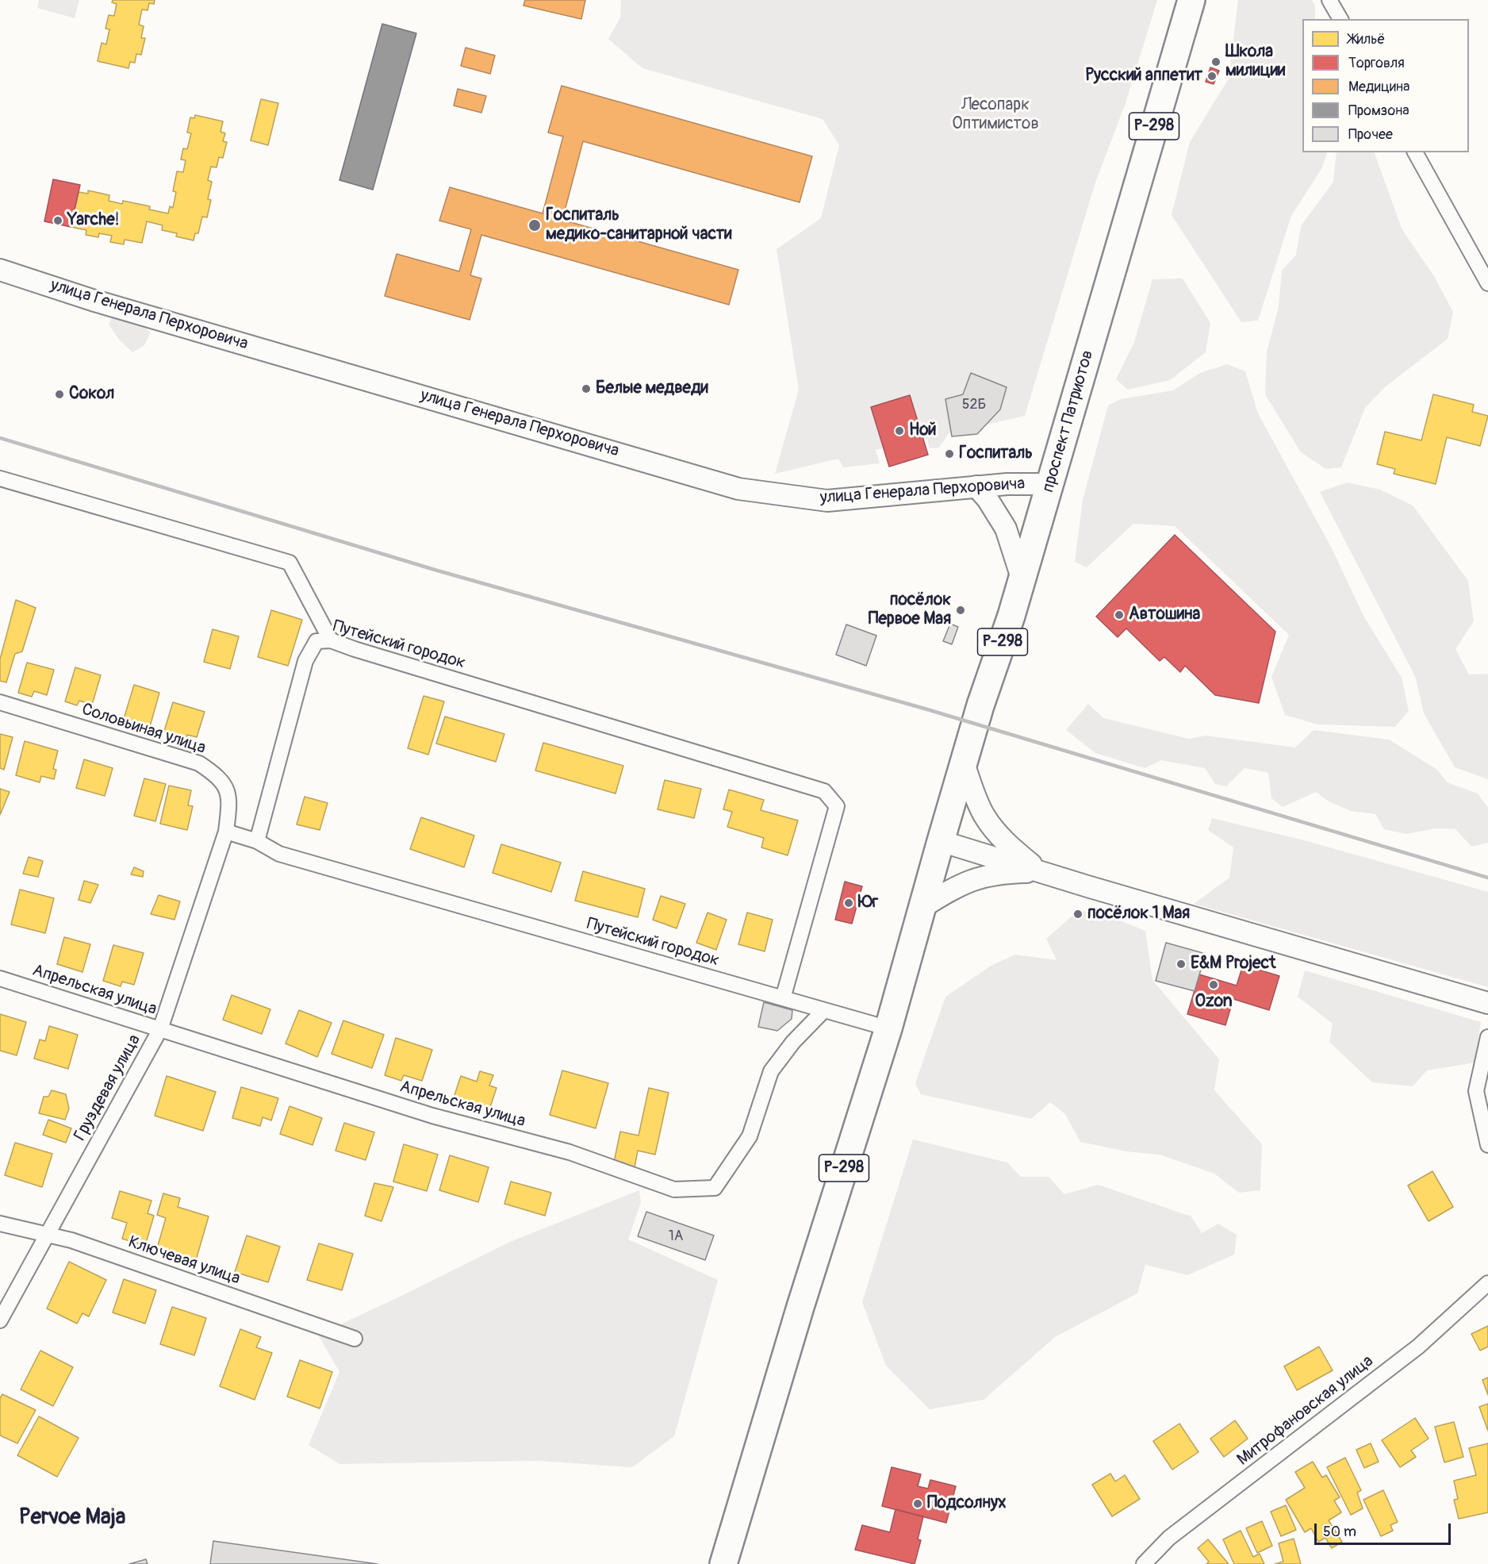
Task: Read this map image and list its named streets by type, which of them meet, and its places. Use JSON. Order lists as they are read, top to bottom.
{
  "streets": {
    "highway": ["Р-298", "проспект Патриотов"],
    "street": [
      "улица Генерала Перхоровича",
      "Путейский городок",
      "Соловьиная улица",
      "Апрельская улица",
      "Груздевая улица",
      "Ключевая улица",
      "Митрофановская улица"
    ]
  },
  "crossings": [
    ["Р-298", "проспект Патриотов"],
    ["Р-298", "Путейский городок"],
    ["улица Генерала Перхоровича", "проспект Патриотов"],
    ["Путейский городок", "Апрельская улица"],
    ["Соловьиная улица", "Груздевая улица"],
    ["Апрельская улица", "Груздевая улица"],
    ["Груздевая улица", "Ключевая улица"]
  ],
  "districts": ["Pervoe Maja"],
  "parks": ["Лесопарк Оптимистов"],
  "places": [
    "Школа милиции",
    "Русский аппетит",
    "Yarche!",
    "Госпиталь медико-санитарной части",
    "Белые медведи",
    "Сокол",
    "Ной",
    "Госпиталь",
    "посёлок Первое Мая",
    "Автошина",
    "Юг",
    "посёлок 1 Мая",
    "E&M Project",
    "Ozon",
    "Подсолнух"
  ],
  "house_numbers": ["52Б", "1А"],
  "legend": [
    "Жильё",
    "Торговля",
    "Медицина",
    "Промзона",
    "Прочее"
  ],
  "scale_bar": "50 m"
}
